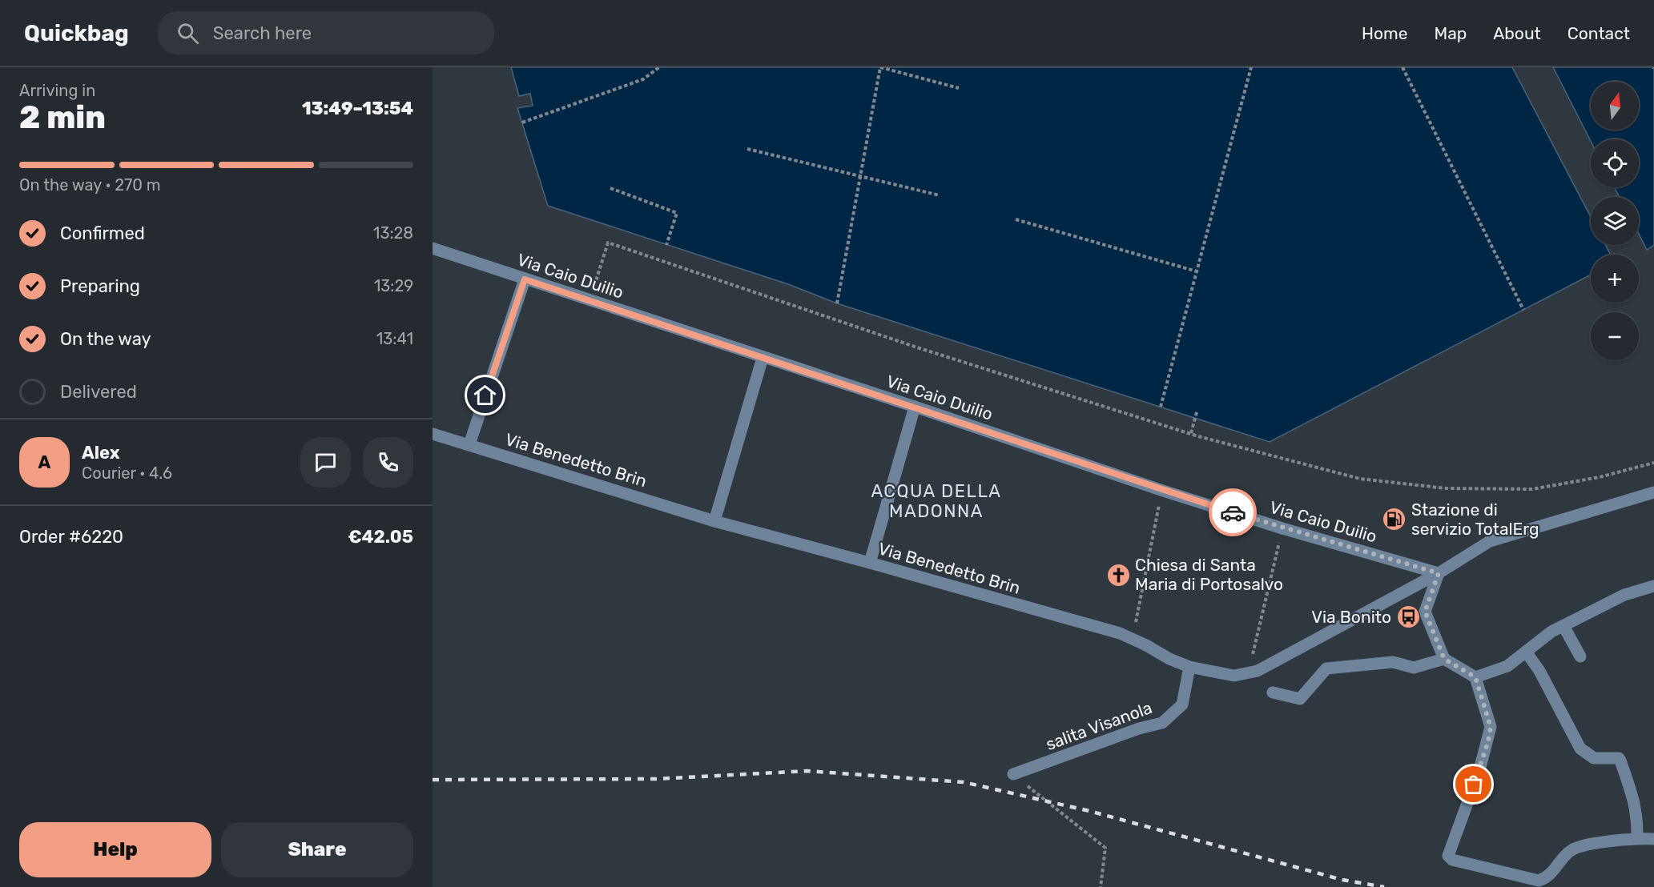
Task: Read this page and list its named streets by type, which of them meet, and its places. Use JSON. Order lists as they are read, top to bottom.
{
  "streets": {
    "street": ["Via Caio Duilio", "Via Benedetto Brin", "salita Visanola"]
  },
  "crossings": [
    ["Via Caio Duilio", "Via Benedetto Brin"],
    ["Via Benedetto Brin", "salita Visanola"]
  ],
  "districts": ["ACQUA DELLA MADONNA"],
  "places": {
    "fuel station": ["Stazione di servizio TotalErg"],
    "church": ["Chiesa di Santa Maria di Portosalvo"],
    "bus stop": ["Via Bonito"]
  },
  "north": "top",
  "page": {
    "header": "Quickbag",
    "search": "Search here",
    "nav": [
      "Home",
      "Map",
      "About",
      "Contact"
    ],
    "heading": ["2 min", "Arriving in", "13:49–13:54"],
    "panel": [
      "Alex",
      "Courier · 4.6",
      "Order #6220",
      "€42.05"
    ],
    "map_buttons": ["+", "−"],
    "bar": "On the way · 270 m",
    "list": [
      ["Confirmed", "13:28"],
      ["Preparing", "13:29"],
      ["On the way", "13:41"],
      "Delivered"
    ],
    "round": "A",
    "buttons": ["Help", "Share"]
  }
}
